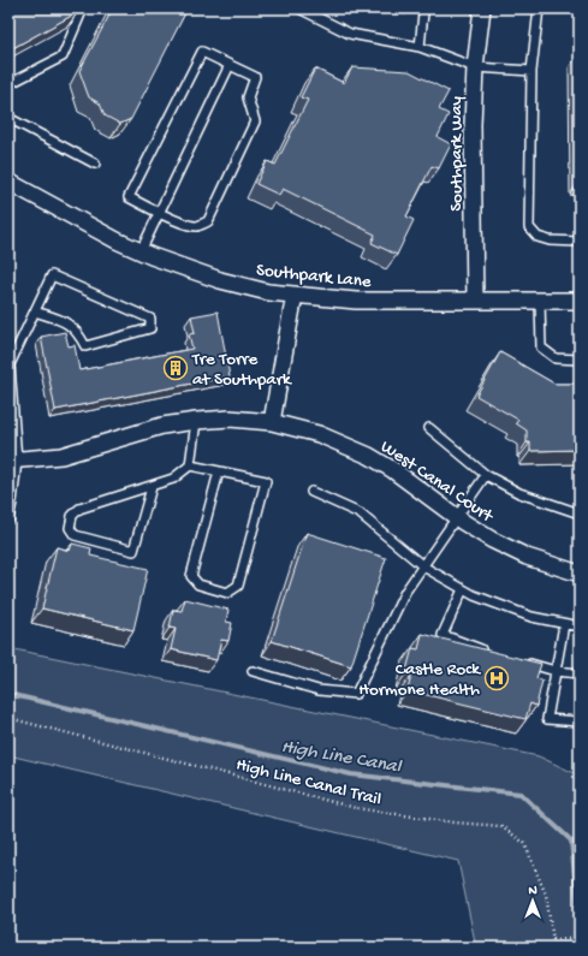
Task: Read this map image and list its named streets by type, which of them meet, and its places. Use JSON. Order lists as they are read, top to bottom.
{
  "streets": {
    "street": ["Southpark Way", "Southpark Lane", "West Canal Court"],
    "path": ["High Line Canal Trail"]
  },
  "crossings": [
    ["Southpark Way", "Southpark Lane"]
  ],
  "water": ["High Line Canal"],
  "places": {
    "building": ["Tre Torre at Southpark"],
    "hospital": ["Castle Rock Hormone Health"]
  },
  "north": "top"
}
